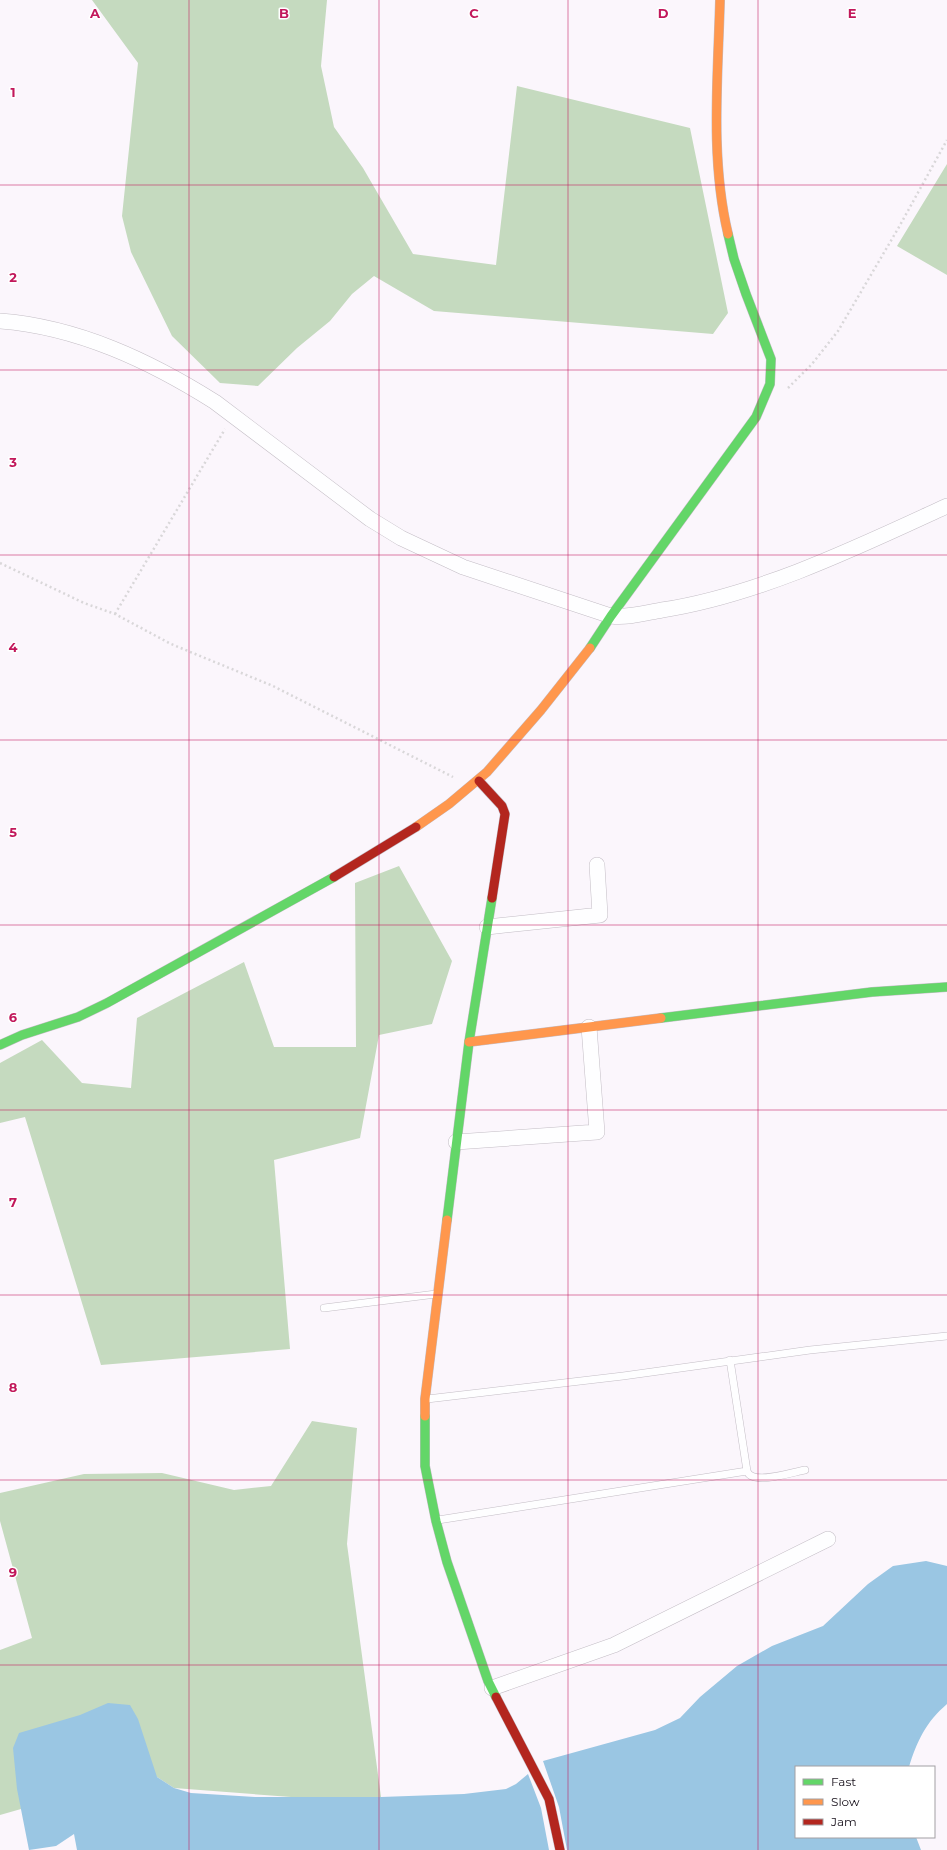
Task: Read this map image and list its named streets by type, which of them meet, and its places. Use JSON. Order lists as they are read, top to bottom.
{
  "legend": ["Fast", "Slow", "Jam"],
  "grid": {
    "columns": [
      "A",
      "B",
      "C",
      "D",
      "E"
    ],
    "rows": [
      "1",
      "2",
      "3",
      "4",
      "5",
      "6",
      "7",
      "8",
      "9"
    ]
  }
}
